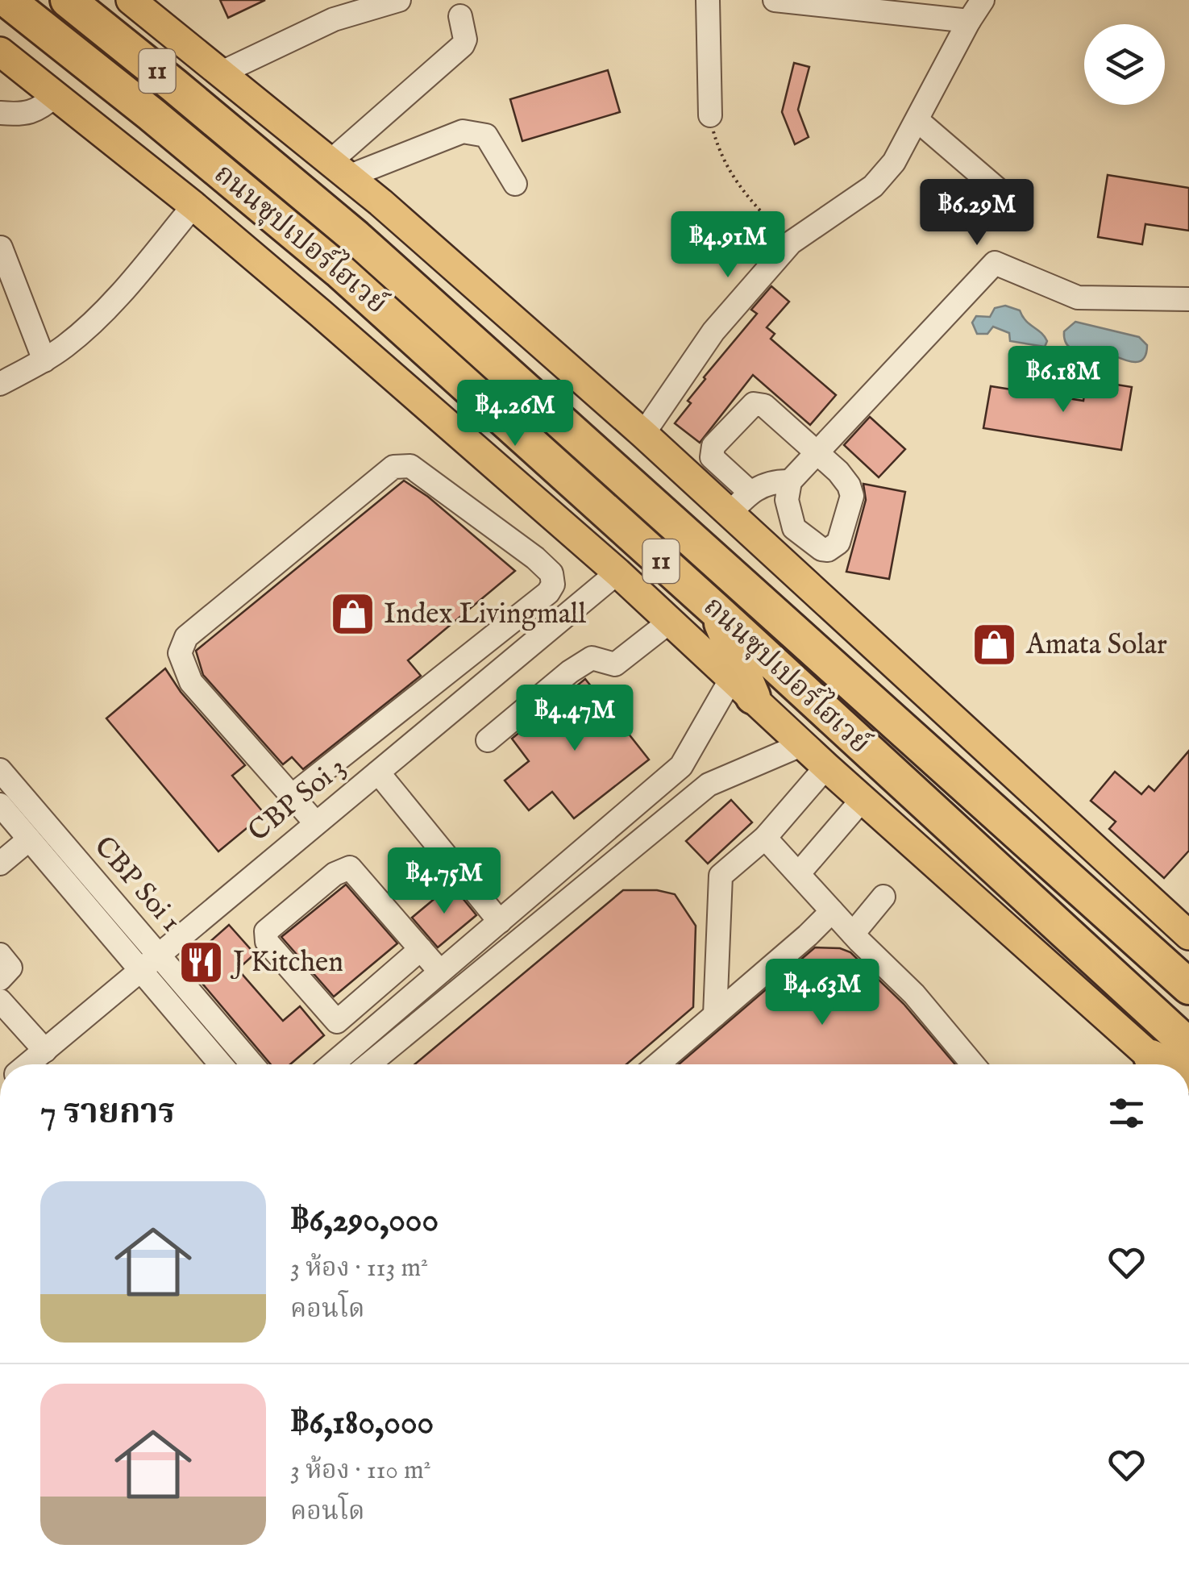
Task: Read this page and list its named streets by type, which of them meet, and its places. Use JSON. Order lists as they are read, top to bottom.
{
  "streets": {
    "highway": ["11", "ถนนซุปเปอร์ไฮเวย์"],
    "street": ["CBP Soi 3", "CBP Soi 1"]
  },
  "crossings": [
    ["CBP Soi 3", "CBP Soi 1"]
  ],
  "places": {
    "shop": ["Index Livingmall", "Amata Solar"],
    "restaurant": ["J Kitchen"]
  },
  "page": {
    "price": [
      "฿6.29M",
      "฿4.91M",
      "฿6.18M",
      "฿4.26M",
      "฿4.47M",
      "฿4.75M",
      "฿4.63M"
    ],
    "heading": "7 รายการ",
    "list": [
      {
        "name": "฿6,290,000",
        "note": "3 ห้อง · 113 m² · คอนโด"
      },
      {
        "name": "฿6,180,000",
        "note": "3 ห้อง · 110 m² · คอนโด"
      }
    ]
  }
}
